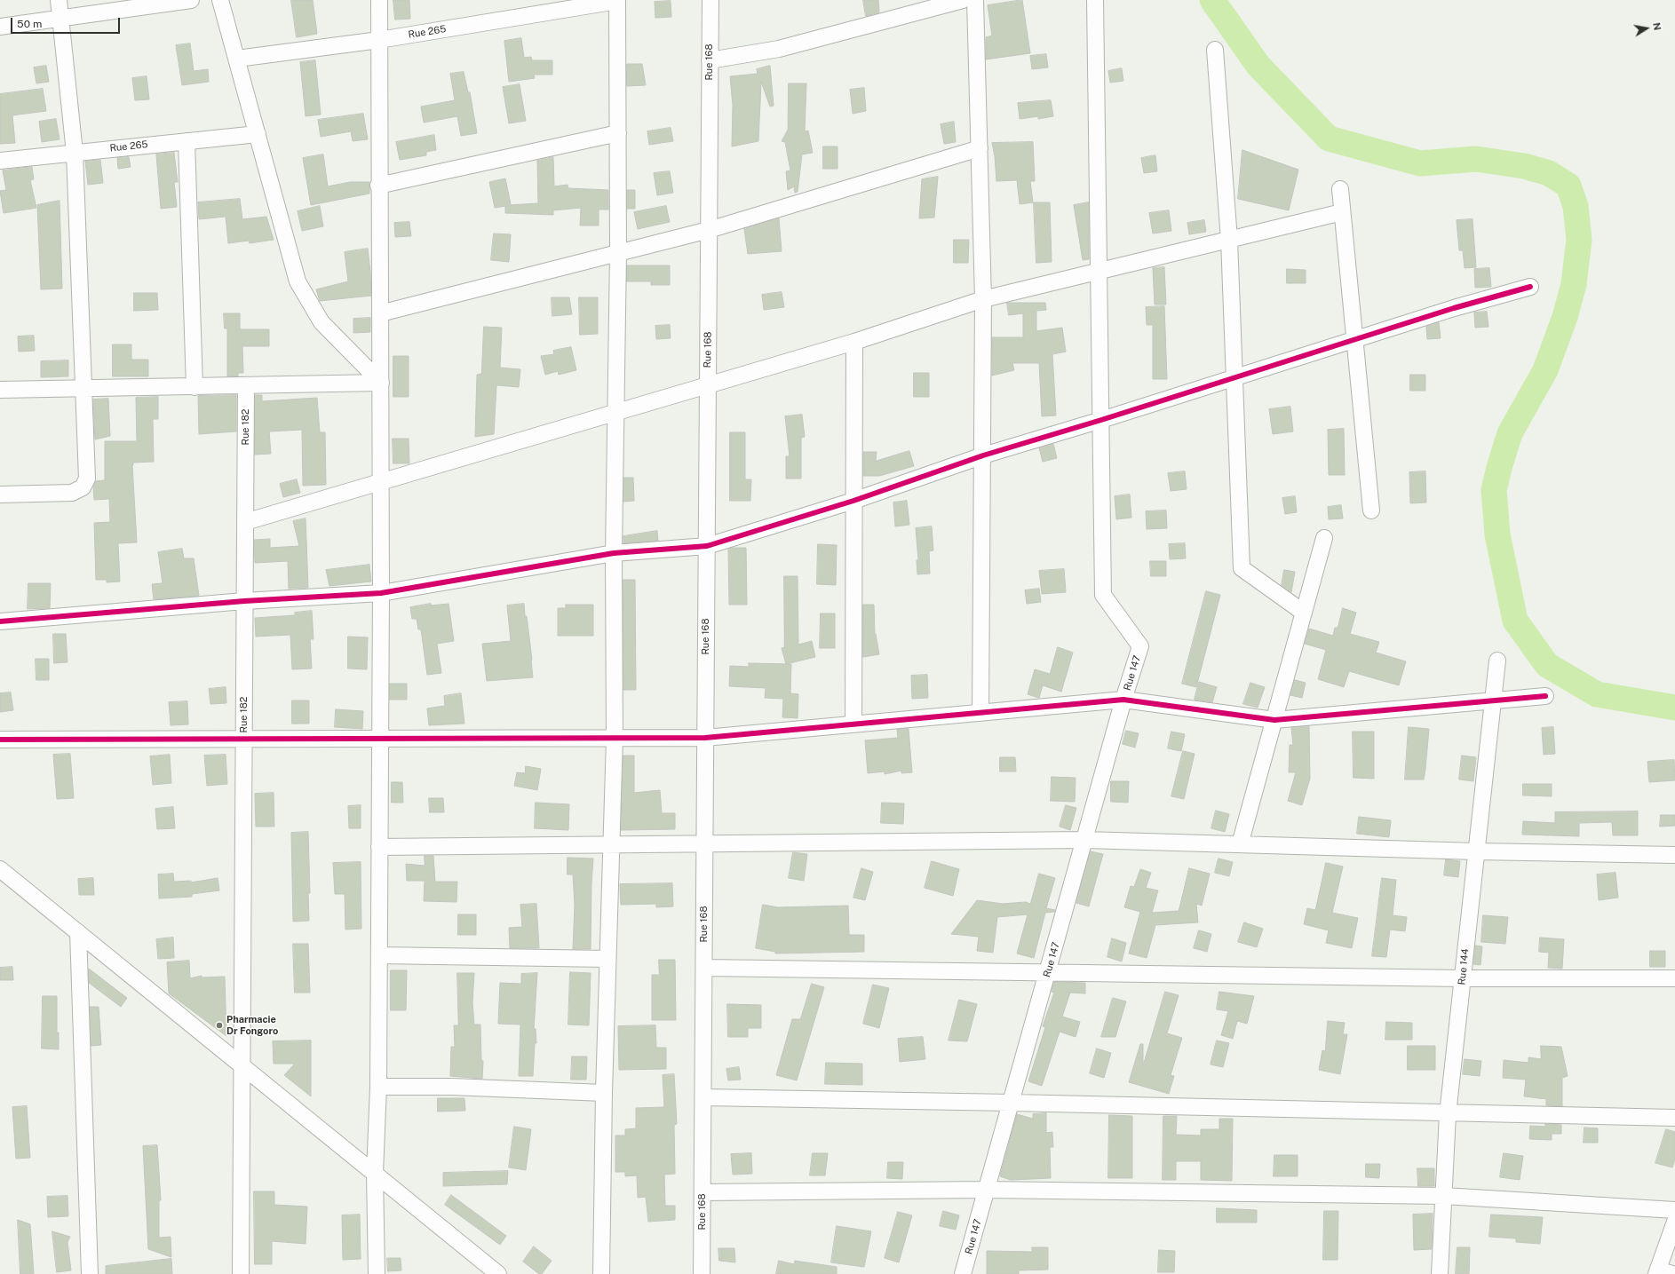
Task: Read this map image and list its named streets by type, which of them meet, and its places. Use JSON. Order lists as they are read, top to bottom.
{
  "streets": {
    "street": [
      "Rue 265",
      "Rue 168",
      "Rue 182",
      "Rue 147",
      "Rue 144"
    ]
  },
  "places": ["Pharmacie Dr Fongoro"],
  "scale_bar": "50 m",
  "north": "right"
}
